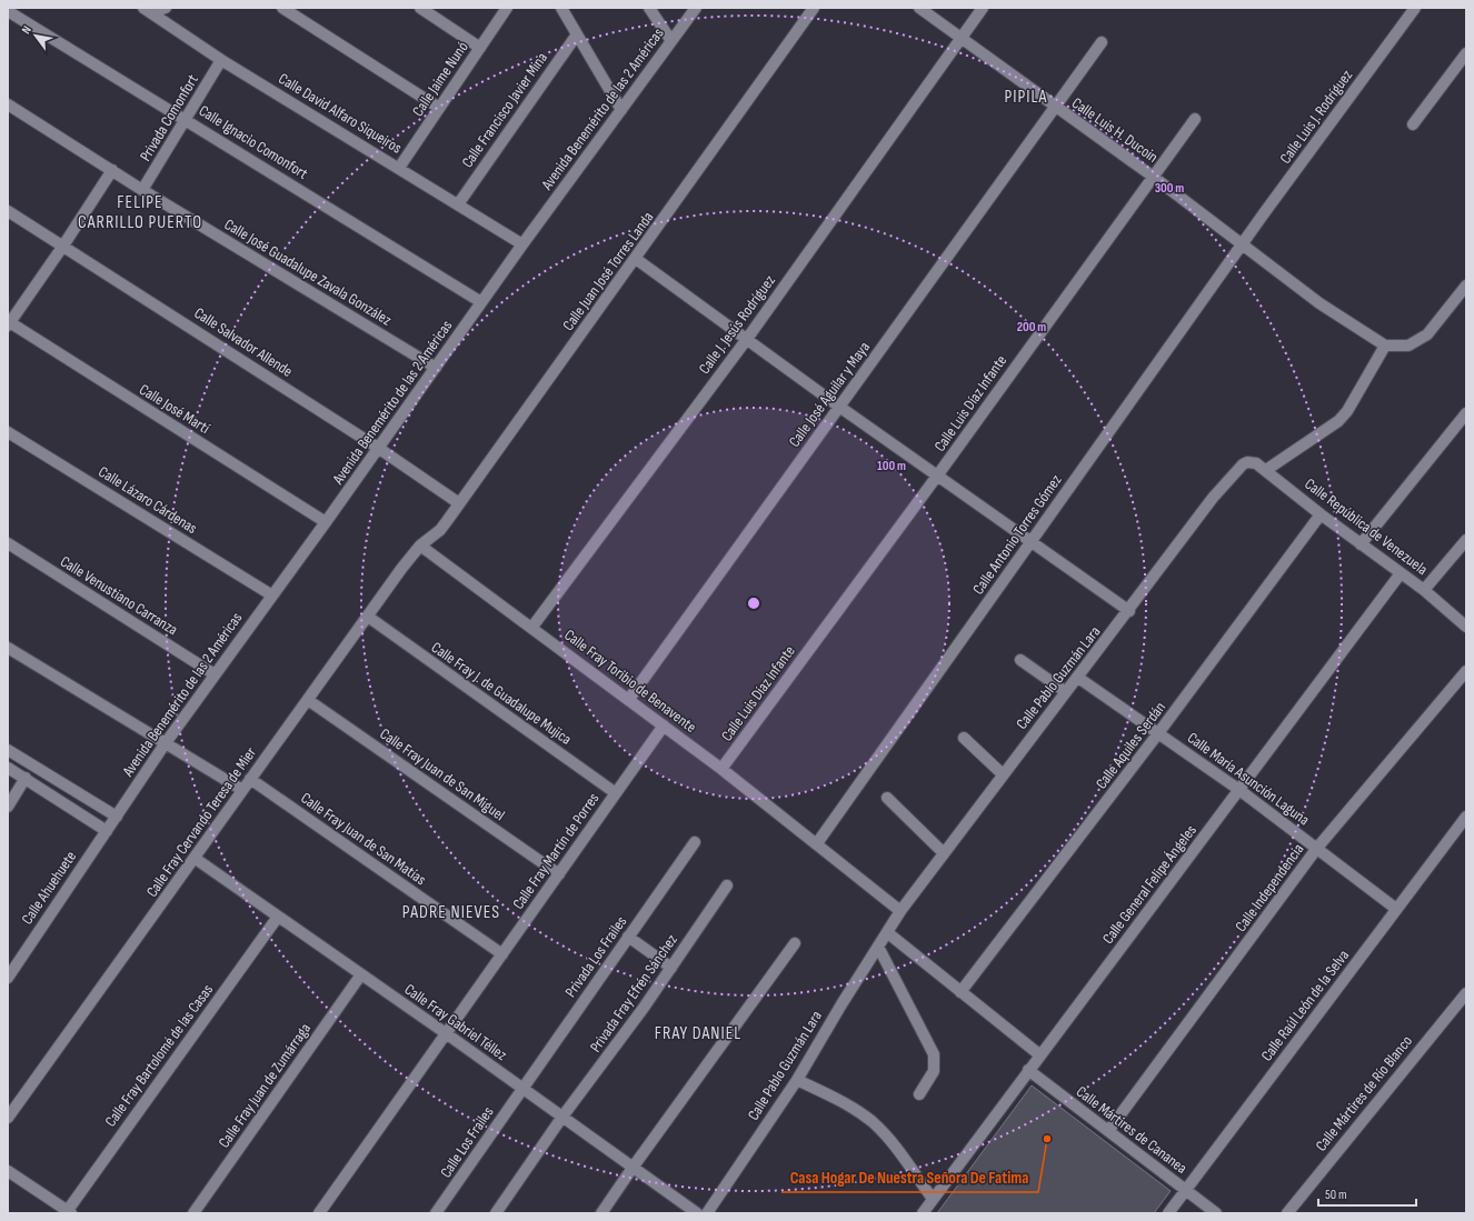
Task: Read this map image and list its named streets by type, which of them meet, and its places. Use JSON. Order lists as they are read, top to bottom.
{
  "streets": {
    "street": [
      "Calle Jaime Nunó",
      "Avenida Benemérito de las 2 Américas",
      "Calle Francisco Javier Mina",
      "Calle David Alfaro Siqueiros",
      "Calle Luis J. Rodríguez",
      "Privada Comonfort",
      "Calle Luis H. Ducoin",
      "Calle Ignacio Comonfort",
      "Calle Juan José Torres Landa",
      "Calle José Guadalupe Zavala González",
      "Calle J. Jesús Rodríguez",
      "Calle Salvador Allende",
      "Calle José Aguilar y Maya",
      "Calle Luis Díaz Infante",
      "Calle José Martí",
      "Calle Lázaro Cárdenas",
      "Calle República de Venezuela",
      "Calle Antonio Torres Gómez",
      "Calle Venustiano Carranza",
      "Calle Pablo Guzmán Lara",
      "Calle Fray Toribio de Benavente",
      "Calle Fray J. de Guadalupe Mujica",
      "Calle Aquiles Serdán",
      "Calle Fray Juan de San Miguel",
      "Calle María Asunción Laguna",
      "Calle Fray Cervando Teresa de Mier",
      "Calle Fray Juan de San Matías",
      "Calle Fray Martín de Porres",
      "Calle General Felipe Ángeles",
      "Calle Ahuehuete",
      "Calle Independencia",
      "Privada Los Frailes",
      "Privada Fray Efrén Sánchez",
      "Calle Raúl León de la Selva",
      "Calle Fray Gabriel Téllez",
      "Calle Fray Bartolomé de las Casas",
      "Calle Fray Juan de Zumárraga",
      "Calle Mártires de Río Blanco",
      "Calle Mártires de Cananea",
      "Calle Los Frailes"
    ]
  },
  "crossings": [
    ["Calle Jaime Nunó", "Calle David Alfaro Siqueiros"],
    ["Avenida Benemérito de las 2 Américas", "Calle David Alfaro Siqueiros"],
    ["Avenida Benemérito de las 2 Américas", "Calle Ignacio Comonfort"],
    ["Avenida Benemérito de las 2 Américas", "Calle José Guadalupe Zavala González"],
    ["Avenida Benemérito de las 2 Américas", "Calle Salvador Allende"],
    ["Avenida Benemérito de las 2 Américas", "Calle José Martí"],
    ["Avenida Benemérito de las 2 Américas", "Calle Lázaro Cárdenas"],
    ["Avenida Benemérito de las 2 Américas", "Calle Venustiano Carranza"],
    ["Avenida Benemérito de las 2 Américas", "Calle Ahuehuete"],
    ["Calle Francisco Javier Mina", "Calle David Alfaro Siqueiros"],
    ["Calle David Alfaro Siqueiros", "Privada Comonfort"],
    ["Calle Luis J. Rodríguez", "Calle Luis H. Ducoin"],
    ["Calle Luis J. Rodríguez", "Calle Antonio Torres Gómez"],
    ["Privada Comonfort", "Calle Ignacio Comonfort"],
    ["Privada Comonfort", "Calle José Guadalupe Zavala González"],
    ["Calle Luis H. Ducoin", "Calle J. Jesús Rodríguez"],
    ["Calle Luis H. Ducoin", "Calle José Aguilar y Maya"],
    ["Calle Luis H. Ducoin", "Calle Luis Díaz Infante"],
    ["Calle Luis H. Ducoin", "Calle Antonio Torres Gómez"],
    ["Calle Juan José Torres Landa", "Calle Salvador Allende"],
    ["Calle Juan José Torres Landa", "Calle Fray Toribio de Benavente"],
    ["Calle Juan José Torres Landa", "Calle Fray Cervando Teresa de Mier"],
    ["Calle J. Jesús Rodríguez", "Calle Fray Toribio de Benavente"],
    ["Calle José Aguilar y Maya", "Calle Fray Toribio de Benavente"],
    ["Calle Luis Díaz Infante", "Calle Fray Toribio de Benavente"],
    ["Calle República de Venezuela", "Calle Pablo Guzmán Lara"],
    ["Calle República de Venezuela", "Calle Aquiles Serdán"],
    ["Calle República de Venezuela", "Calle General Felipe Ángeles"],
    ["Calle Antonio Torres Gómez", "Calle Fray Toribio de Benavente"],
    ["Calle Pablo Guzmán Lara", "Calle Fray Toribio de Benavente"],
    ["Calle Pablo Guzmán Lara", "Calle María Asunción Laguna"],
    ["Calle Fray Toribio de Benavente", "Calle Fray Cervando Teresa de Mier"],
    ["Calle Fray Toribio de Benavente", "Calle Fray Martín de Porres"],
    ["Calle Fray J. de Guadalupe Mujica", "Calle Fray Cervando Teresa de Mier"],
    ["Calle Fray J. de Guadalupe Mujica", "Calle Fray Martín de Porres"],
    ["Calle Aquiles Serdán", "Calle María Asunción Laguna"],
    ["Calle Fray Juan de San Miguel", "Calle Fray Cervando Teresa de Mier"],
    ["Calle Fray Juan de San Miguel", "Calle Fray Martín de Porres"],
    ["Calle María Asunción Laguna", "Calle General Felipe Ángeles"],
    ["Calle María Asunción Laguna", "Calle Independencia"],
    ["Calle María Asunción Laguna", "Calle Raúl León de la Selva"],
    ["Calle Fray Cervando Teresa de Mier", "Calle Fray Juan de San Matías"],
    ["Calle Fray Cervando Teresa de Mier", "Calle Fray Gabriel Téllez"],
    ["Calle Fray Juan de San Matías", "Calle Fray Martín de Porres"],
    ["Calle Fray Martín de Porres", "Calle Fray Gabriel Téllez"],
    ["Calle General Felipe Ángeles", "Calle Mártires de Cananea"],
    ["Calle Independencia", "Calle Mártires de Cananea"],
    ["Privada Los Frailes", "Calle Fray Gabriel Téllez"],
    ["Privada Los Frailes", "Calle Los Frailes"],
    ["Privada Fray Efrén Sánchez", "Calle Fray Gabriel Téllez"],
    ["Calle Raúl León de la Selva", "Calle Mártires de Cananea"],
    ["Calle Fray Gabriel Téllez", "Calle Fray Bartolomé de las Casas"],
    ["Calle Fray Gabriel Téllez", "Calle Fray Juan de Zumárraga"],
    ["Calle Fray Gabriel Téllez", "Calle Los Frailes"]
  ],
  "districts": [
    "PIPILA",
    "FELIPE CARRILLO PUERTO",
    "PADRE NIEVES",
    "FRAY DANIEL"
  ],
  "places": ["Casa Hogar De Nuestra Señora De Fatima"],
  "scale_bar": "50 m",
  "north": "top left",
  "rings": ["300 m", "200 m", "100 m"]
}
